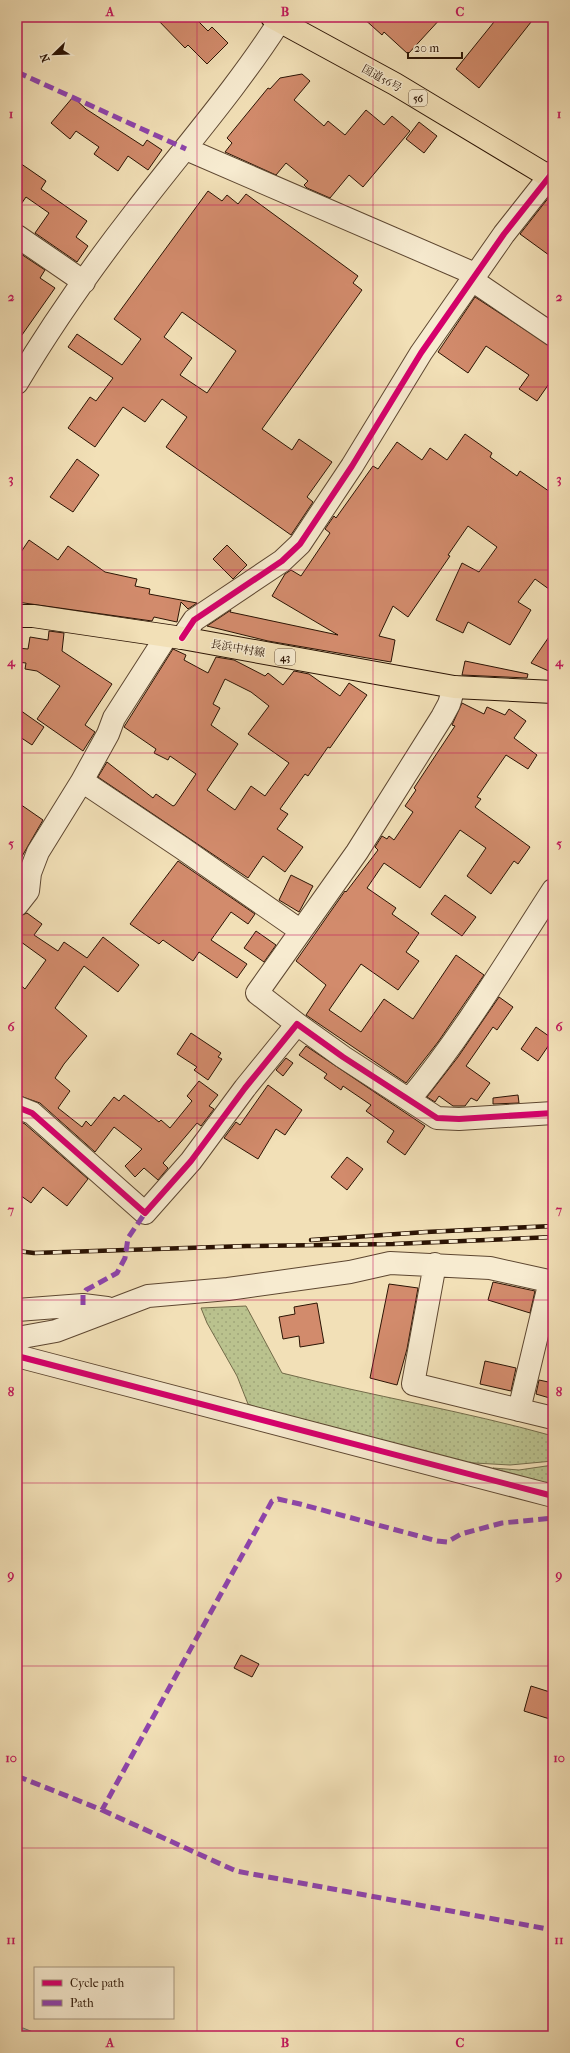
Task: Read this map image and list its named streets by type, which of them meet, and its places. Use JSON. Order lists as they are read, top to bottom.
{
  "streets": {
    "main road": [
      "国道56号",
      "56",
      "長浜中村線",
      "43"
    ]
  },
  "legend": ["Cycle path", "Path"],
  "scale_bar": "20 m",
  "north": "bottom left",
  "grid": {
    "columns": ["A", "B", "C"],
    "rows": [
      "1",
      "2",
      "3",
      "4",
      "5",
      "6",
      "7",
      "8",
      "9",
      "10",
      "11"
    ]
  }
}
